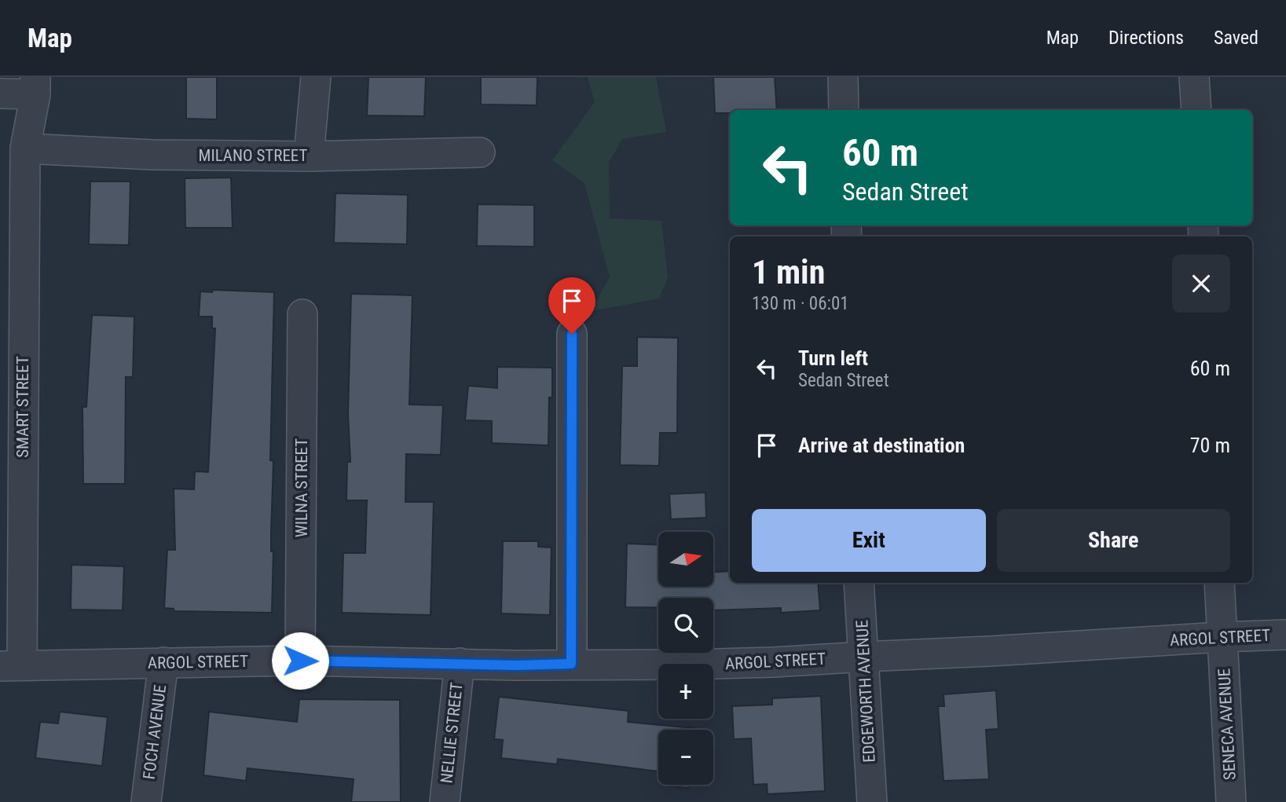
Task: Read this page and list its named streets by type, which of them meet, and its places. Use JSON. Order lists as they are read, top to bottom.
{
  "streets": {
    "street": [
      "MILANO STREET",
      "SMART STREET",
      "WILNA STREET",
      "ARGOL STREET",
      "EDGEWORTH AVENUE",
      "SENECA AVENUE",
      "FOCH AVENUE",
      "NELLIE STREET"
    ]
  },
  "crossings": [
    ["MILANO STREET", "SMART STREET"],
    ["SMART STREET", "ARGOL STREET"],
    ["WILNA STREET", "ARGOL STREET"],
    ["ARGOL STREET", "EDGEWORTH AVENUE"],
    ["ARGOL STREET", "SENECA AVENUE"],
    ["ARGOL STREET", "FOCH AVENUE"],
    ["ARGOL STREET", "NELLIE STREET"]
  ],
  "north": "right",
  "page": {
    "header": "Map",
    "nav": ["Map", "Directions", "Saved"],
    "turn": ["60 m", "Sedan Street"],
    "heading": ["1 min", "130 m · 06:01"],
    "list": [
      {
        "name": "Turn left",
        "note": "Sedan Street",
        "value": "60 m"
      },
      {
        "name": "Arrive at destination",
        "value": "70 m"
      }
    ],
    "buttons": ["Exit", "Share"],
    "map_buttons": ["+", "−"]
  }
}
